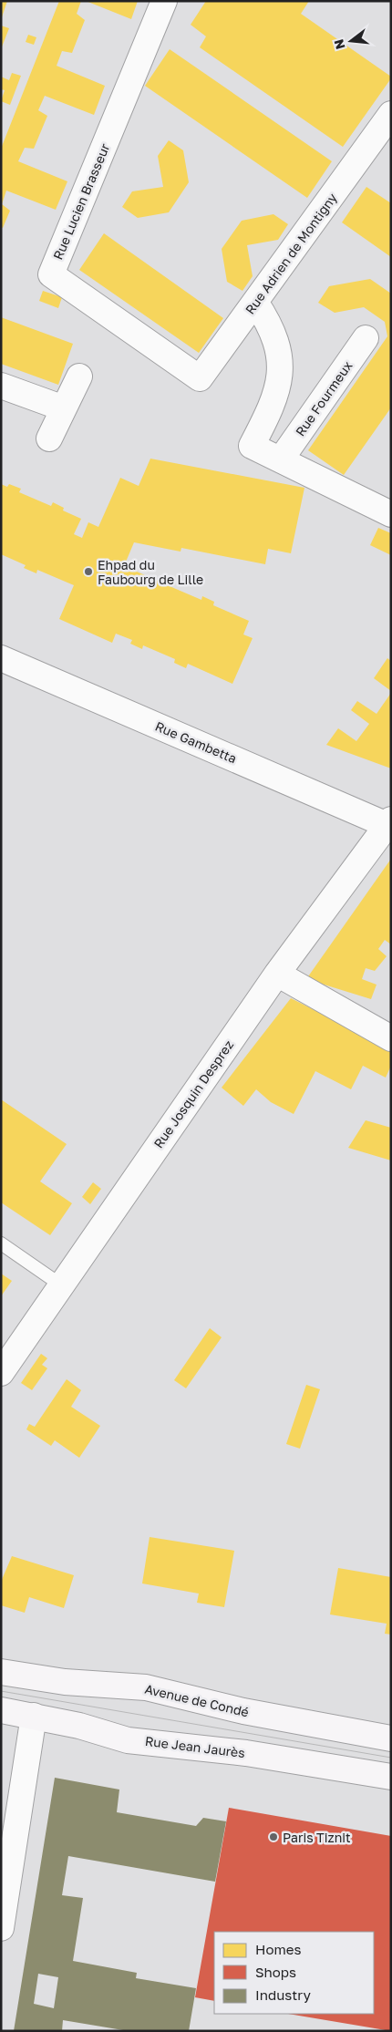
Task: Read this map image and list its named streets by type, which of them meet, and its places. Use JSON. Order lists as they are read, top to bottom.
{
  "streets": {
    "main road": ["Avenue de Condé", "Rue Jean Jaurès"],
    "street": [
      "Rue Lucien Brasseur",
      "Rue Adrien de Montigny",
      "Rue Fourmeux",
      "Rue Gambetta",
      "Rue Josquin Desprez"
    ]
  },
  "crossings": [
    ["Rue Lucien Brasseur", "Rue Adrien de Montigny"],
    ["Rue Gambetta", "Rue Josquin Desprez"]
  ],
  "places": ["Ehpad du Faubourg de Lille", "Paris Tiznit"],
  "legend": ["Homes", "Shops", "Industry"],
  "north": "left"
}
